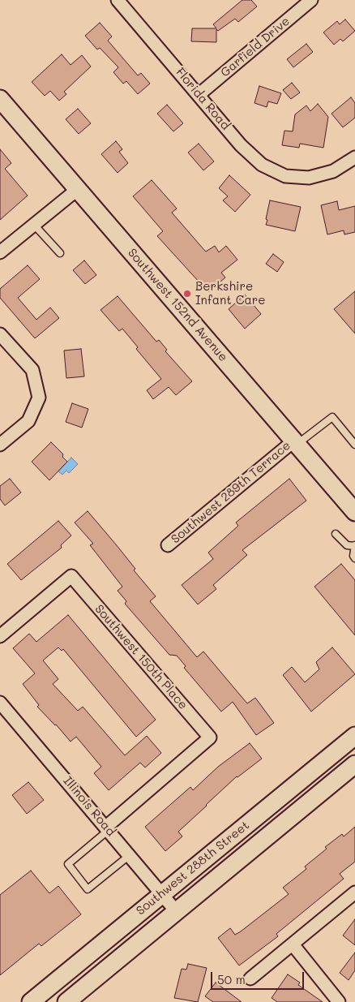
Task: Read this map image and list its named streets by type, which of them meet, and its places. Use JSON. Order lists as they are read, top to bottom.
{
  "streets": {
    "main road": ["Southwest 152nd Avenue", "Southwest 288th Street"],
    "street": [
      "Garfield Drive",
      "Florida Road",
      "Southwest 289th Terrace",
      "Southwest 150th Place",
      "Illinois Road"
    ]
  },
  "crossings": [
    ["Garfield Drive", "Florida Road"],
    ["Southwest 152nd Avenue", "Southwest 289th Terrace"],
    ["Southwest 150th Place", "Illinois Road"],
    ["Illinois Road", "Southwest 288th Street"]
  ],
  "places": ["Berkshire Infant Care"],
  "scale_bar": "50 m"
}
